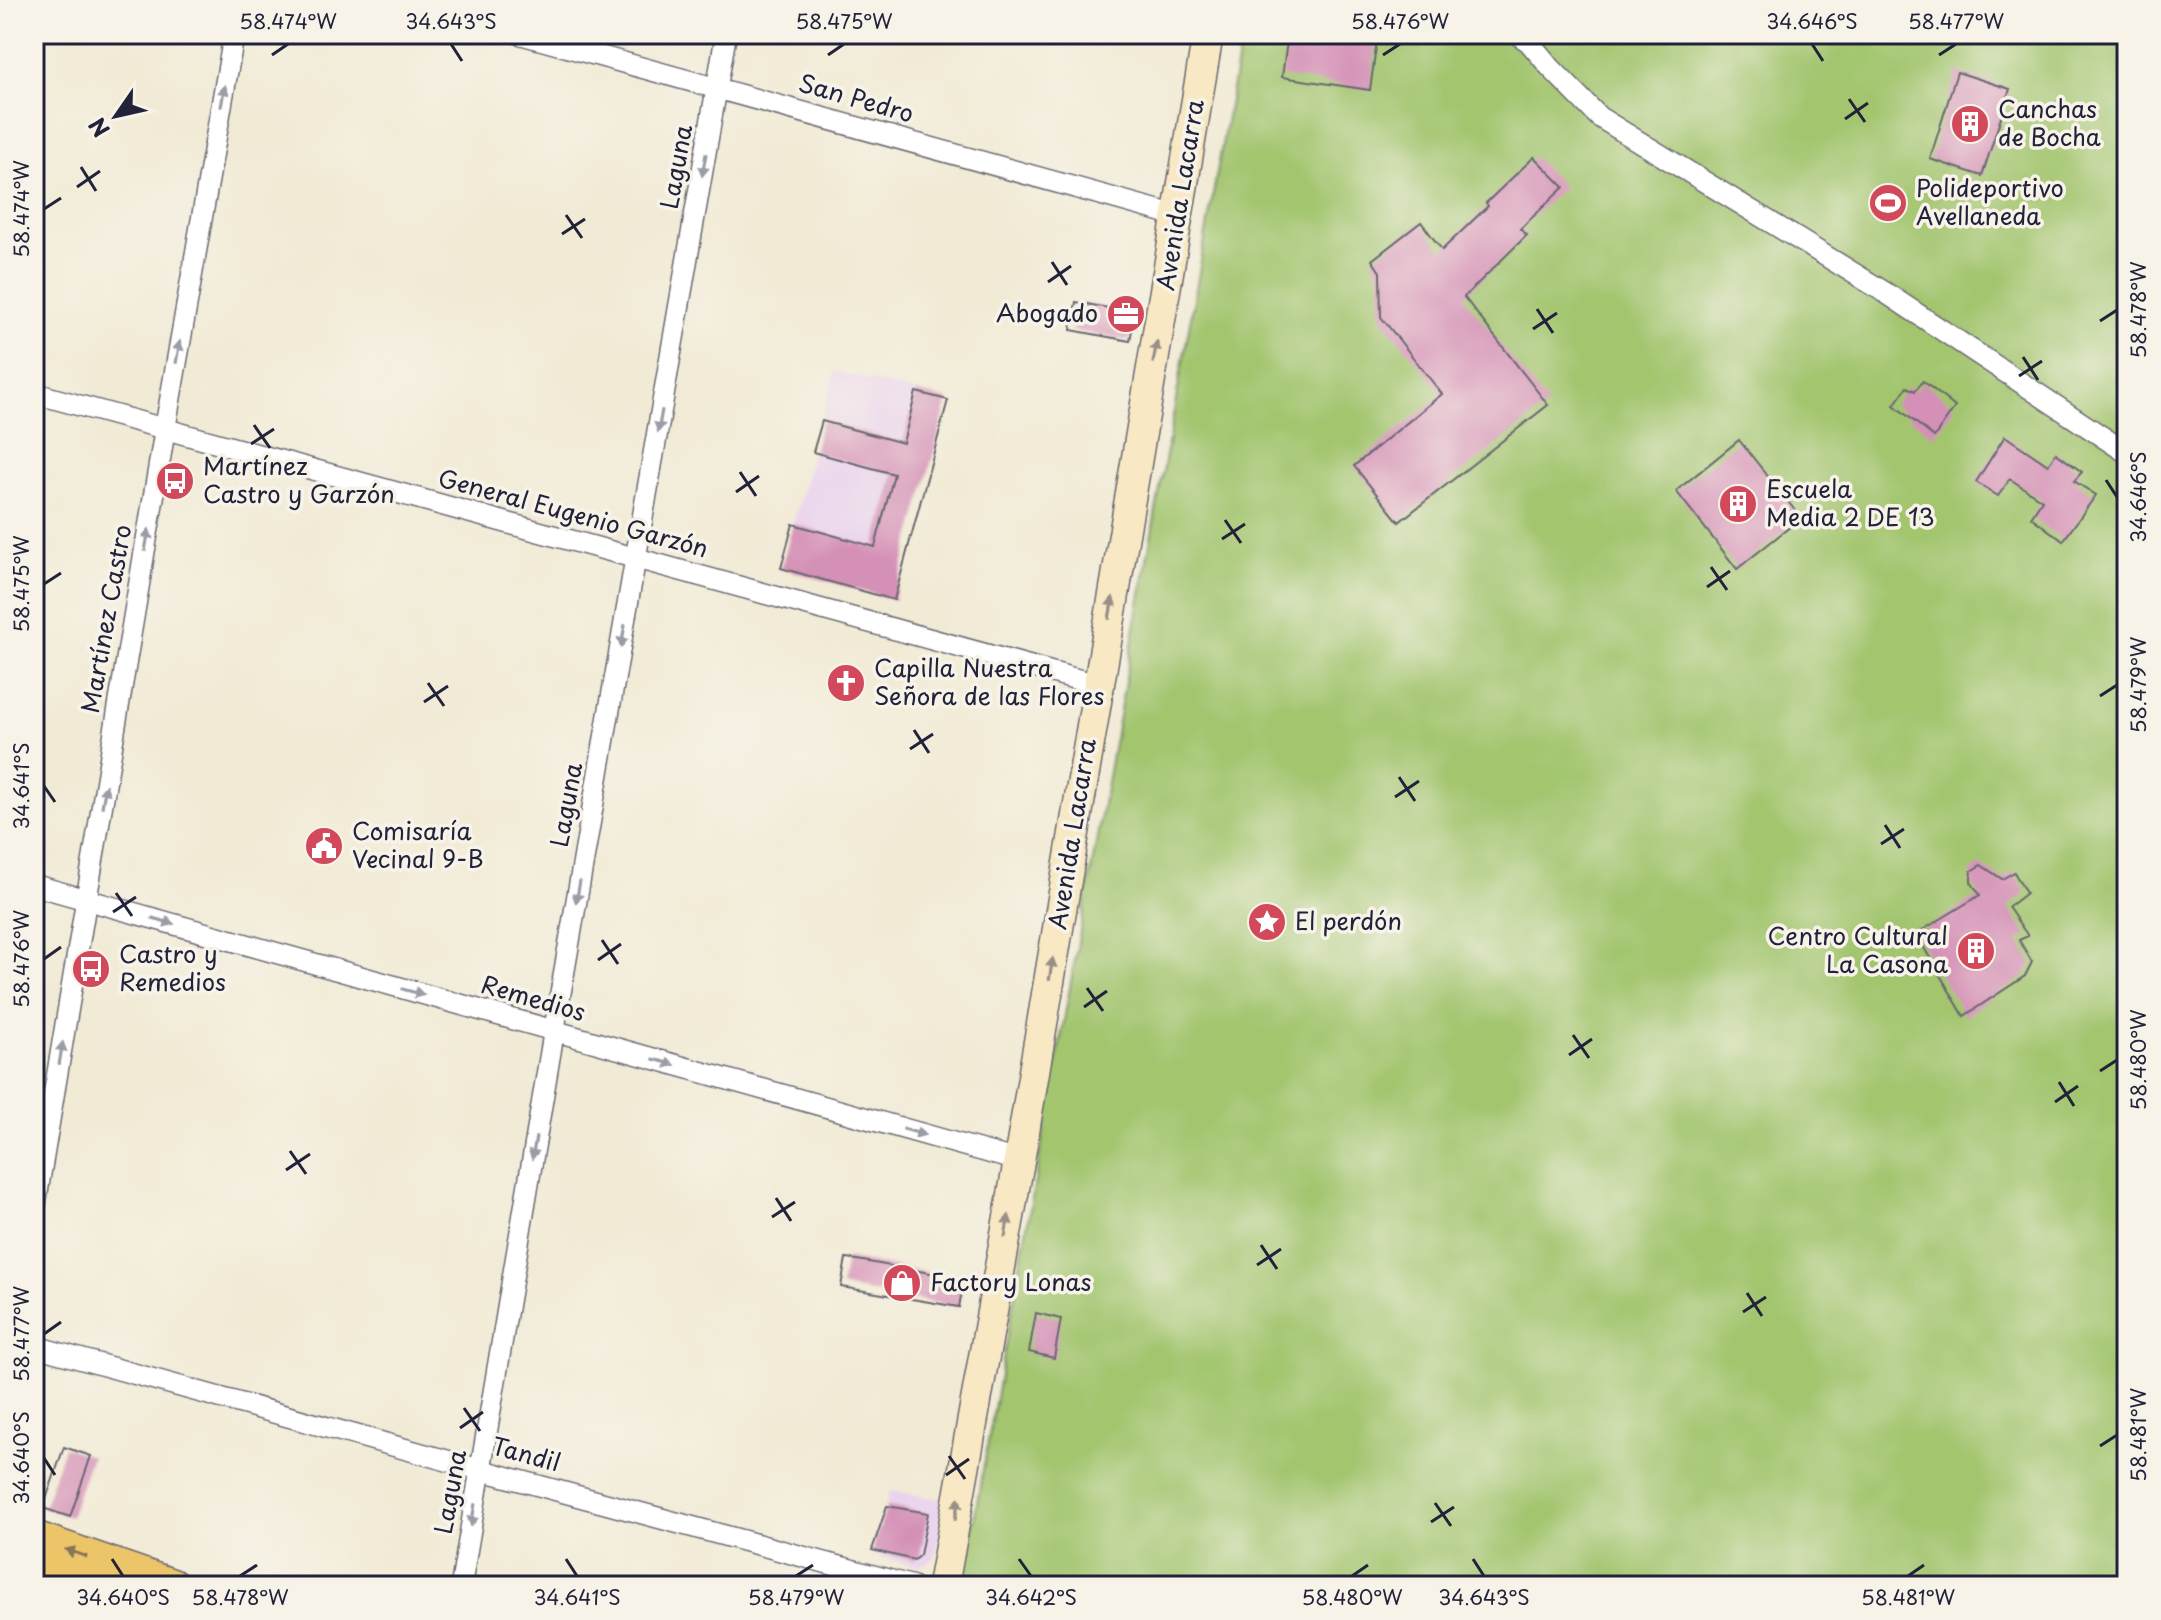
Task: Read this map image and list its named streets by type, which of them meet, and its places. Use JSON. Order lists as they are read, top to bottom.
{
  "streets": {
    "street": [
      "San Pedro",
      "Laguna",
      "Avenida Lacarra",
      "General Eugenio Garzón",
      "Martínez Castro",
      "Remedios",
      "Tandil"
    ]
  },
  "crossings": [
    ["San Pedro", "Laguna"],
    ["San Pedro", "Avenida Lacarra"],
    ["Laguna", "General Eugenio Garzón"],
    ["Laguna", "Remedios"],
    ["Laguna", "Tandil"],
    ["Avenida Lacarra", "General Eugenio Garzón"],
    ["Avenida Lacarra", "Remedios"],
    ["General Eugenio Garzón", "Martínez Castro"],
    ["Martínez Castro", "Remedios"]
  ],
  "one_way": [
    "Laguna",
    "Avenida Lacarra",
    "Martínez Castro",
    "Remedios"
  ],
  "places": {
    "building": ["Canchas de Bocha", "Escuela Media 2 DE 13", "Centro Cultural La Casona"],
    "sports": ["Polideportivo Avellaneda"],
    "office": ["Abogado"],
    "bus stop": ["Martínez Castro y Garzón", "Castro y Remedios"],
    "church": ["Capilla Nuestra Señora de las Flores"],
    "public building": ["Comisaría Vecinal 9-B"],
    "place": ["El perdón"],
    "shop": ["Factory Lonas"]
  },
  "north": "bottom left",
  "coordinates": [
    "58.474°W",
    "34.643°S",
    "58.475°W",
    "58.476°W",
    "34.646°S",
    "58.477°W",
    "58.478°W",
    "58.479°W",
    "34.641°S",
    "58.480°W",
    "58.481°W",
    "34.640°S",
    "34.642°S"
  ]
}
